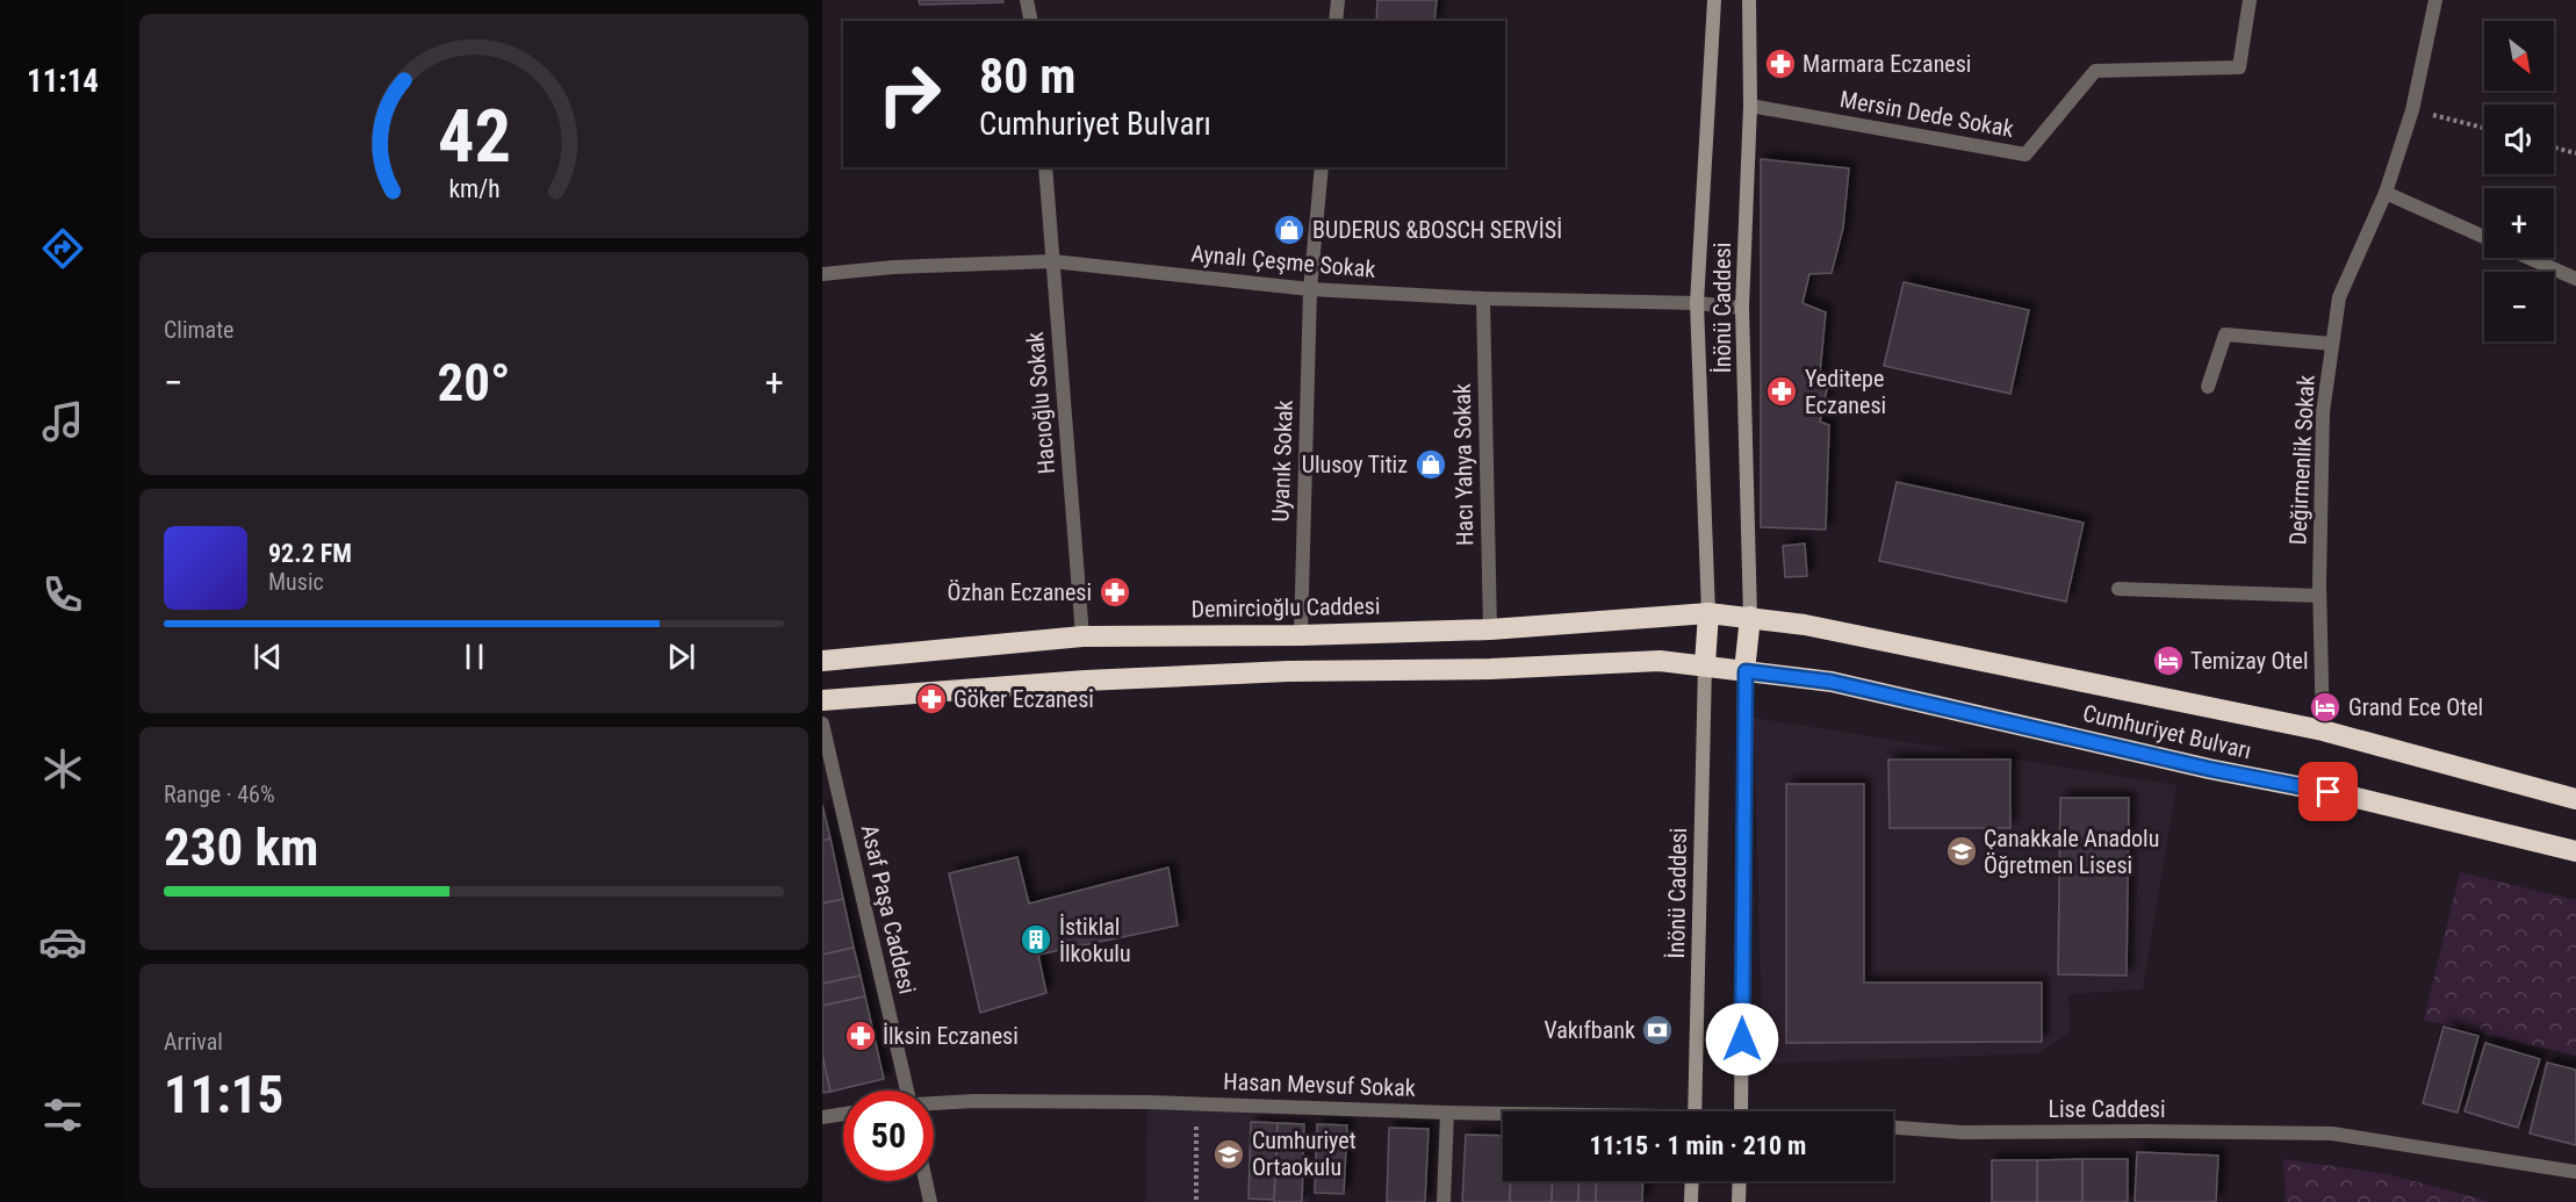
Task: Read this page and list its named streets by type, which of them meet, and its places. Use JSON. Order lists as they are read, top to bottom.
{
  "streets": {
    "highway": ["Demircioğlu Caddesi", "Cumhuriyet Bulvarı"],
    "street": [
      "Mersin Dede Sokak",
      "Aynalı Çeşme Sokak",
      "İnönü Caddesi",
      "Hacıoğlu Sokak",
      "Değirmenlik Sokak",
      "Uyanık Sokak",
      "Hacı Yahya Sokak",
      "Asaf Paşa Caddesi",
      "Hasan Mevsuf Sokak",
      "Lise Caddesi"
    ]
  },
  "crossings": [
    ["Mersin Dede Sokak", "İnönü Caddesi"],
    ["Aynalı Çeşme Sokak", "İnönü Caddesi"],
    ["Aynalı Çeşme Sokak", "Hacıoğlu Sokak"],
    ["Aynalı Çeşme Sokak", "Uyanık Sokak"],
    ["Aynalı Çeşme Sokak", "Hacı Yahya Sokak"],
    ["İnönü Caddesi", "Demircioğlu Caddesi"],
    ["İnönü Caddesi", "Cumhuriyet Bulvarı"],
    ["Hacıoğlu Sokak", "Demircioğlu Caddesi"],
    ["Değirmenlik Sokak", "Cumhuriyet Bulvarı"],
    ["Uyanık Sokak", "Demircioğlu Caddesi"],
    ["Hacı Yahya Sokak", "Demircioğlu Caddesi"],
    ["Demircioğlu Caddesi", "Cumhuriyet Bulvarı"]
  ],
  "places": {
    "pharmacy": [
      "Marmara Eczanesi",
      "Yeditepe Eczanesi",
      "Özhan Eczanesi",
      "Göker Eczanesi",
      "İlksin Eczanesi"
    ],
    "shop": ["BUDERUS &BOSCH SERVİSİ", "Ulusoy Titiz"],
    "hotel": ["Temizay Otel", "Grand Ece Otel"],
    "school or university": ["Çanakkale Anadolu Öğretmen Lisesi", "Cumhuriyet Ortaokulu"],
    "building": ["İstiklal İlkokulu"],
    "bank": ["Vakıfbank"]
  },
  "north": "bottom right",
  "page": {
    "tabs": "11:14",
    "map_buttons": ["+", "−"],
    "turn": ["80 m", "Cumhuriyet Bulvarı"],
    "tile": [
      "Climate",
      ["Range · 46%", "230 km"],
      ["Arrival", "11:15"]
    ],
    "heat": ["−", "20°", "+"],
    "song": ["92.2 FM", "Music"],
    "limit": "50",
    "trip": "11:15 · 1 min · 210 m",
    "gauge": ["42", "km/h"]
  }
}
